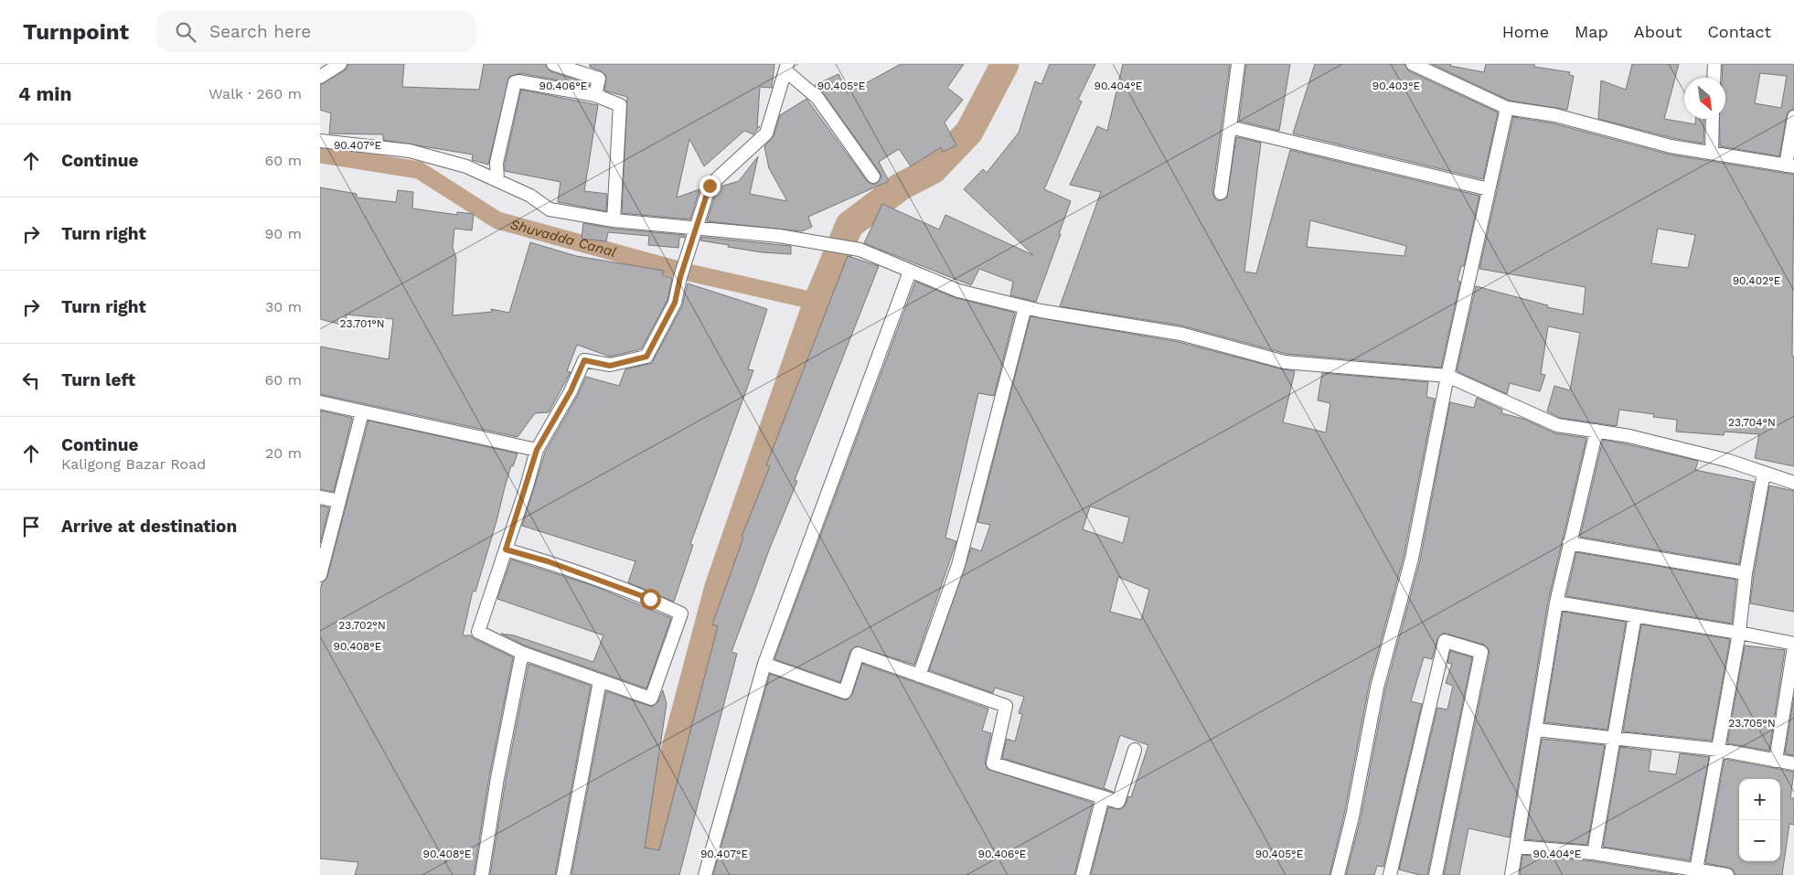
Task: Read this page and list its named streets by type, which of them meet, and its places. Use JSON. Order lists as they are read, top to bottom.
{
  "water": ["Shuvadda Canal"],
  "north": "bottom right",
  "page": {
    "header": "Turnpoint",
    "search": "Search here",
    "nav": [
      "Home",
      "Map",
      "About",
      "Contact"
    ],
    "heading": ["4 min", "Walk · 260 m"],
    "list": [
      ["Continue", "60 m"],
      ["Turn right", "90 m"],
      ["Turn right", "30 m"],
      ["Turn left", "60 m"],
      ["Continue", "Kaligong Bazar Road", "20 m"],
      "Arrive at destination"
    ],
    "map_buttons": ["+", "−"]
  },
  "coordinates": [
    "90.406°E",
    "90.405°E",
    "90.404°E",
    "90.403°E",
    "90.407°E",
    "90.402°E",
    "23.701°N",
    "23.704°N",
    "23.702°N",
    "90.408°E",
    "23.705°N"
  ]
}
